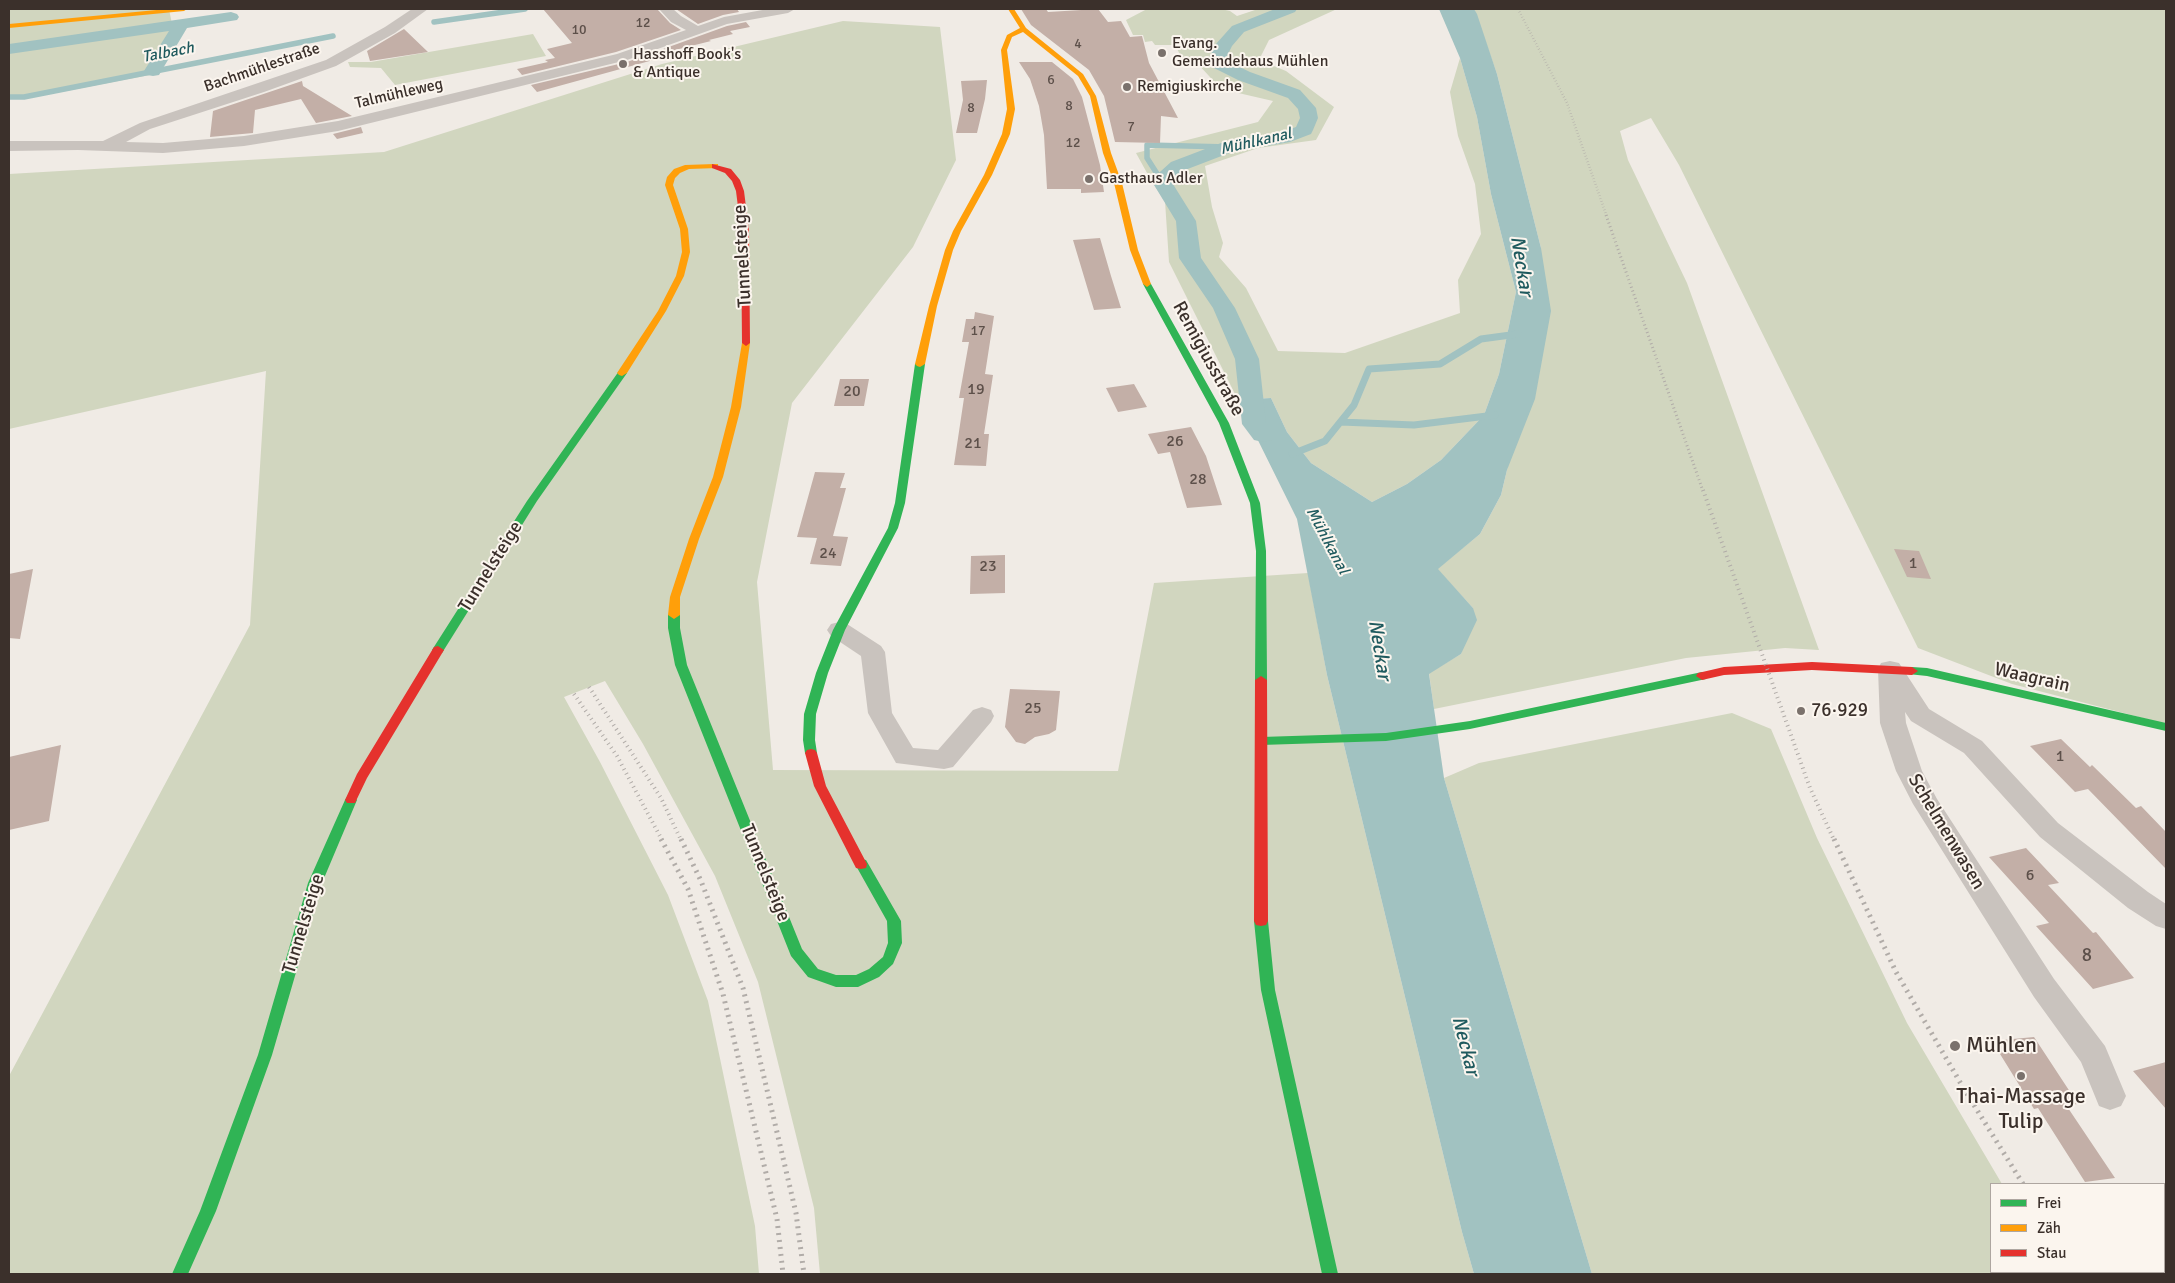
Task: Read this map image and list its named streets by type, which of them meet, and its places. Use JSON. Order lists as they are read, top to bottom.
{
  "streets": {
    "street": [
      "Bachmühlestraße",
      "Talmühleweg",
      "Tunnelsteige",
      "Remigiusstraße",
      "Waagrain",
      "Schelmenwasen"
    ]
  },
  "crossings": [
    ["Bachmühlestraße", "Talmühleweg"],
    ["Tunnelsteige", "Remigiusstraße"],
    ["Remigiusstraße", "Waagrain"],
    ["Waagrain", "Schelmenwasen"]
  ],
  "water": ["Talbach", "Mühlkanal", "Neckar"],
  "places": [
    "Evang. Gemeindehaus Mühlen",
    "Hasshoff Book's & Antique",
    "Remigiuskirche",
    "Gasthaus Adler",
    "76·929",
    "Mühlen",
    "Thai-Massage Tulip"
  ],
  "house_numbers": [
    "12",
    "10",
    "4",
    "6",
    "8",
    "8",
    "7",
    "12",
    "17",
    "19",
    "20",
    "26",
    "21",
    "28",
    "24",
    "1",
    "23",
    "25",
    "1",
    "6",
    "8"
  ],
  "legend": ["Frei", "Zäh", "Stau"]
}
